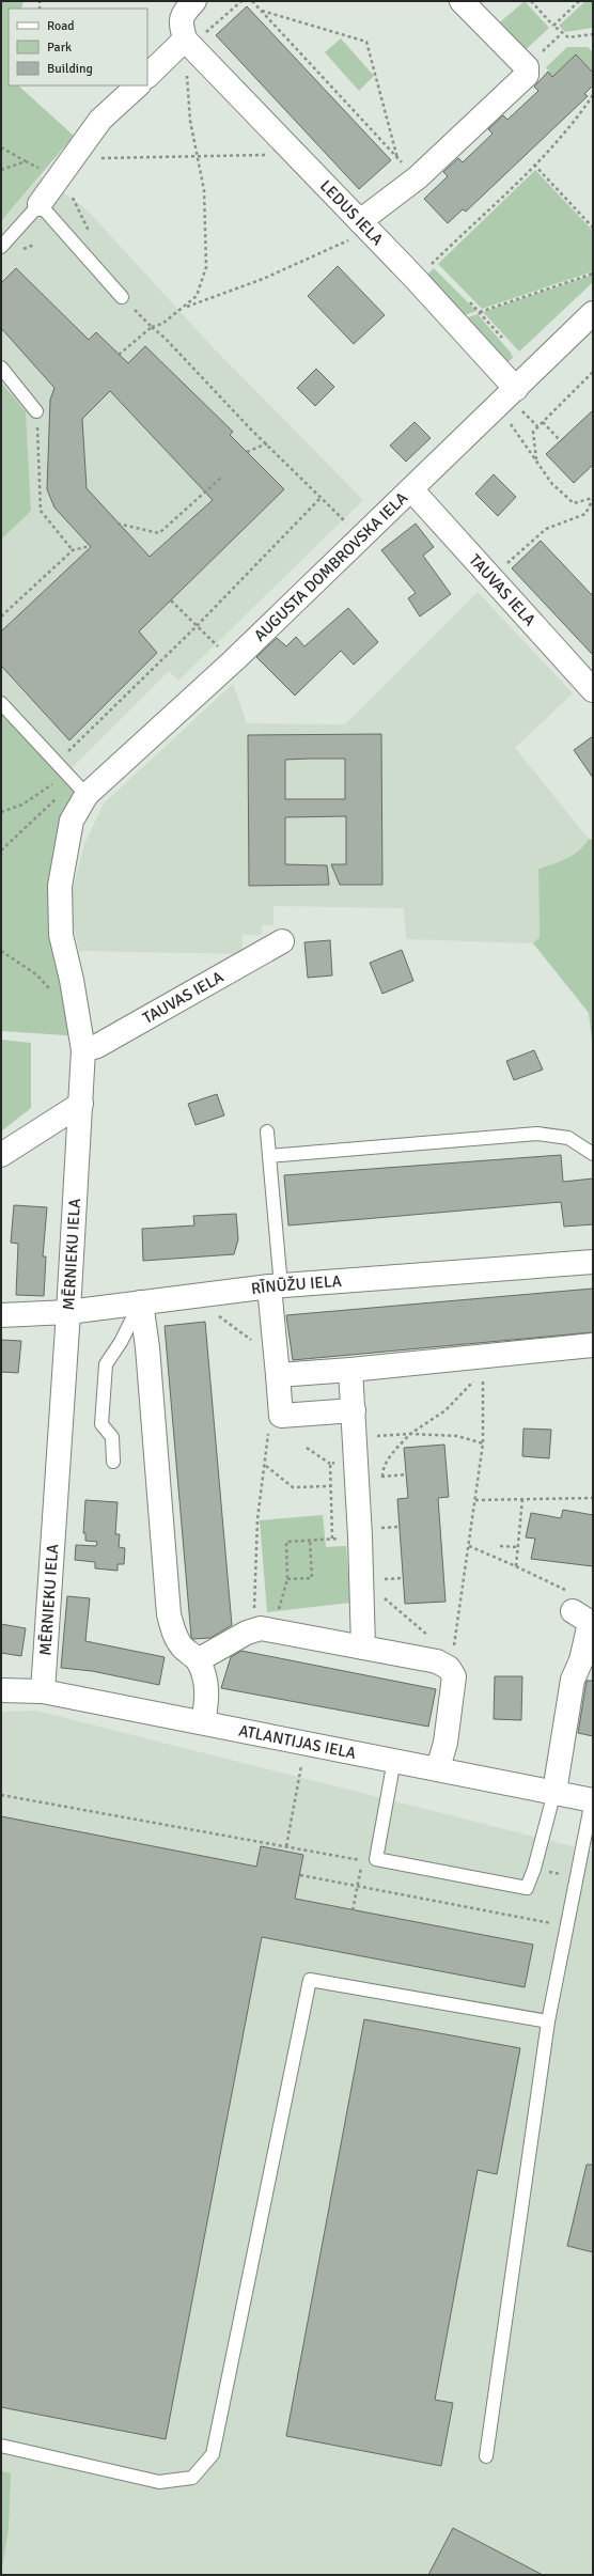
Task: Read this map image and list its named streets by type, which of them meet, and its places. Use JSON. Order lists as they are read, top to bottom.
{
  "streets": {
    "street": [
      "LEDUS IELA",
      "AUGUSTA DOMBROVSKA IELA",
      "TAUVAS IELA",
      "MĒRNIEKU IELA",
      "RĪNŪŽU IELA",
      "ATLANTIJAS IELA"
    ]
  },
  "crossings": [
    ["LEDUS IELA", "AUGUSTA DOMBROVSKA IELA"],
    ["AUGUSTA DOMBROVSKA IELA", "TAUVAS IELA"],
    ["AUGUSTA DOMBROVSKA IELA", "MĒRNIEKU IELA"],
    ["TAUVAS IELA", "MĒRNIEKU IELA"],
    ["MĒRNIEKU IELA", "RĪNŪŽU IELA"],
    ["MĒRNIEKU IELA", "ATLANTIJAS IELA"]
  ],
  "legend": ["Road", "Park", "Building"]
}
